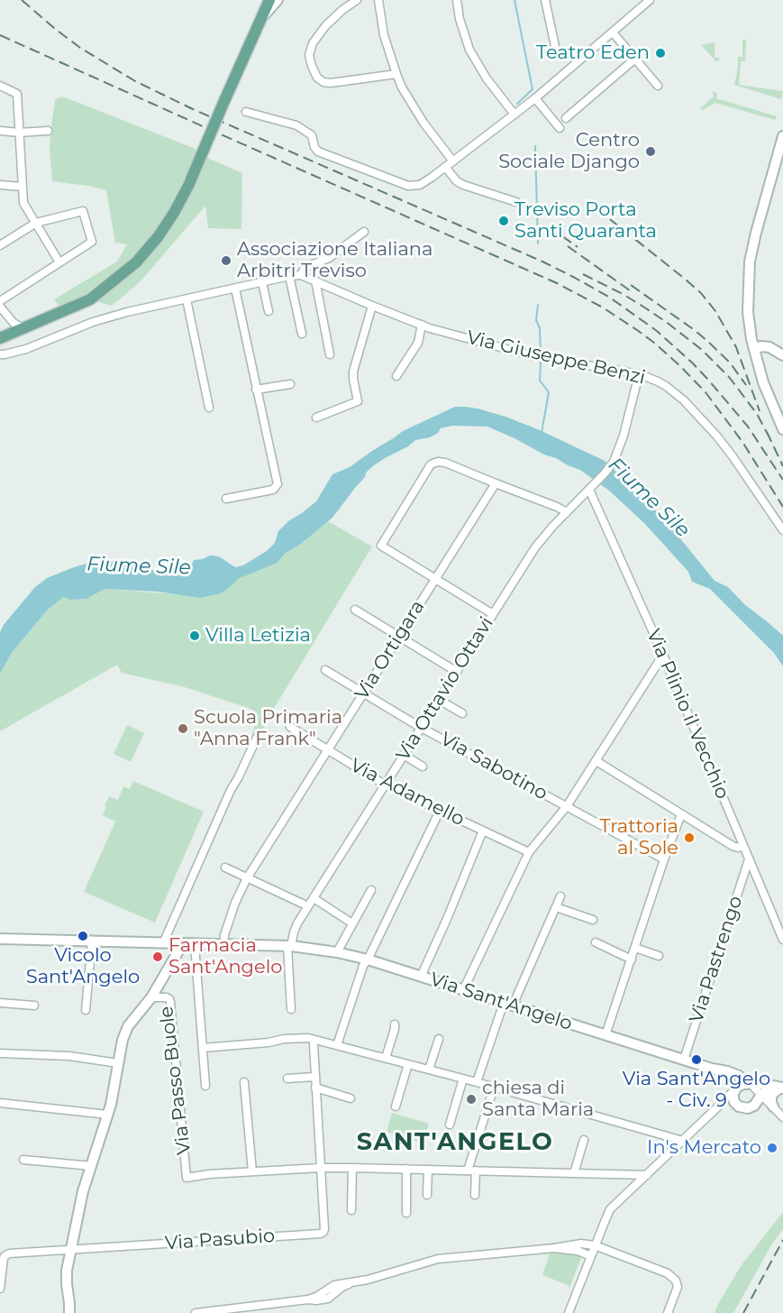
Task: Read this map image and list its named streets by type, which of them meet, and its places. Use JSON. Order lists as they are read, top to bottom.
{
  "streets": {
    "street": [
      "Via Giuseppe Benzi",
      "Via Ortigara",
      "Via Ottavio Ottavi",
      "Via Plinio il Vecchio",
      "Via Sabotino",
      "Via Adamello",
      "Via Pastrengo",
      "Via Sant'Angelo",
      "Via Passo Buole",
      "Via Pasubio"
    ]
  },
  "crossings": [
    ["Via Giuseppe Benzi", "Via Ottavio Ottavi"],
    ["Via Ortigara", "Via Sabotino"],
    ["Via Ortigara", "Via Adamello"],
    ["Via Ortigara", "Via Sant'Angelo"],
    ["Via Ottavio Ottavi", "Via Plinio il Vecchio"],
    ["Via Ottavio Ottavi", "Via Sabotino"],
    ["Via Ottavio Ottavi", "Via Adamello"],
    ["Via Ottavio Ottavi", "Via Sant'Angelo"],
    ["Via Plinio il Vecchio", "Via Pastrengo"],
    ["Via Pastrengo", "Via Sant'Angelo"]
  ],
  "districts": ["SANT'ANGELO"],
  "water": ["Fiume Sile"],
  "places": [
    "Teatro Eden",
    "Centro Sociale Django",
    "Treviso Porta Santi Quaranta",
    "Associazione Italiana Arbitri Treviso",
    "Villa Letizia",
    "Scuola Primaria \"Anna Frank\"",
    "Trattoria al Sole",
    "Vicolo Sant'Angelo",
    "Farmacia Sant'Angelo",
    "Via Sant'Angelo - Civ. 9",
    "chiesa di Santa Maria",
    "In's Mercato"
  ]
}
